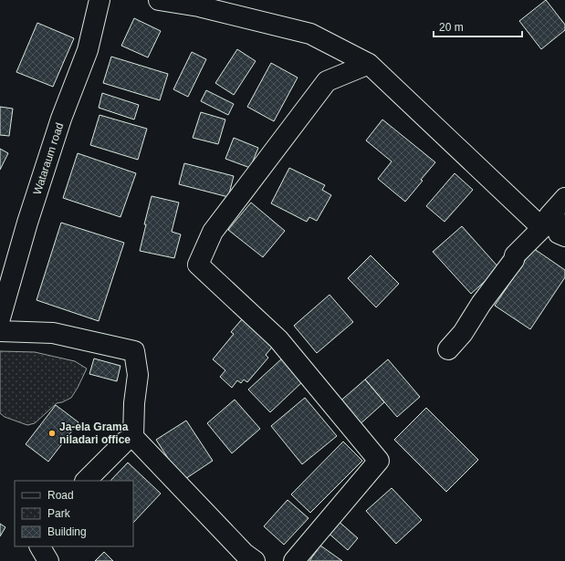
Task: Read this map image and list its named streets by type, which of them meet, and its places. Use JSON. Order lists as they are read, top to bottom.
{
  "streets": {
    "street": ["Wataraum road"]
  },
  "places": ["Ja-ela Grama niladari office"],
  "legend": ["Road", "Park", "Building"],
  "scale_bar": "20 m"
}
